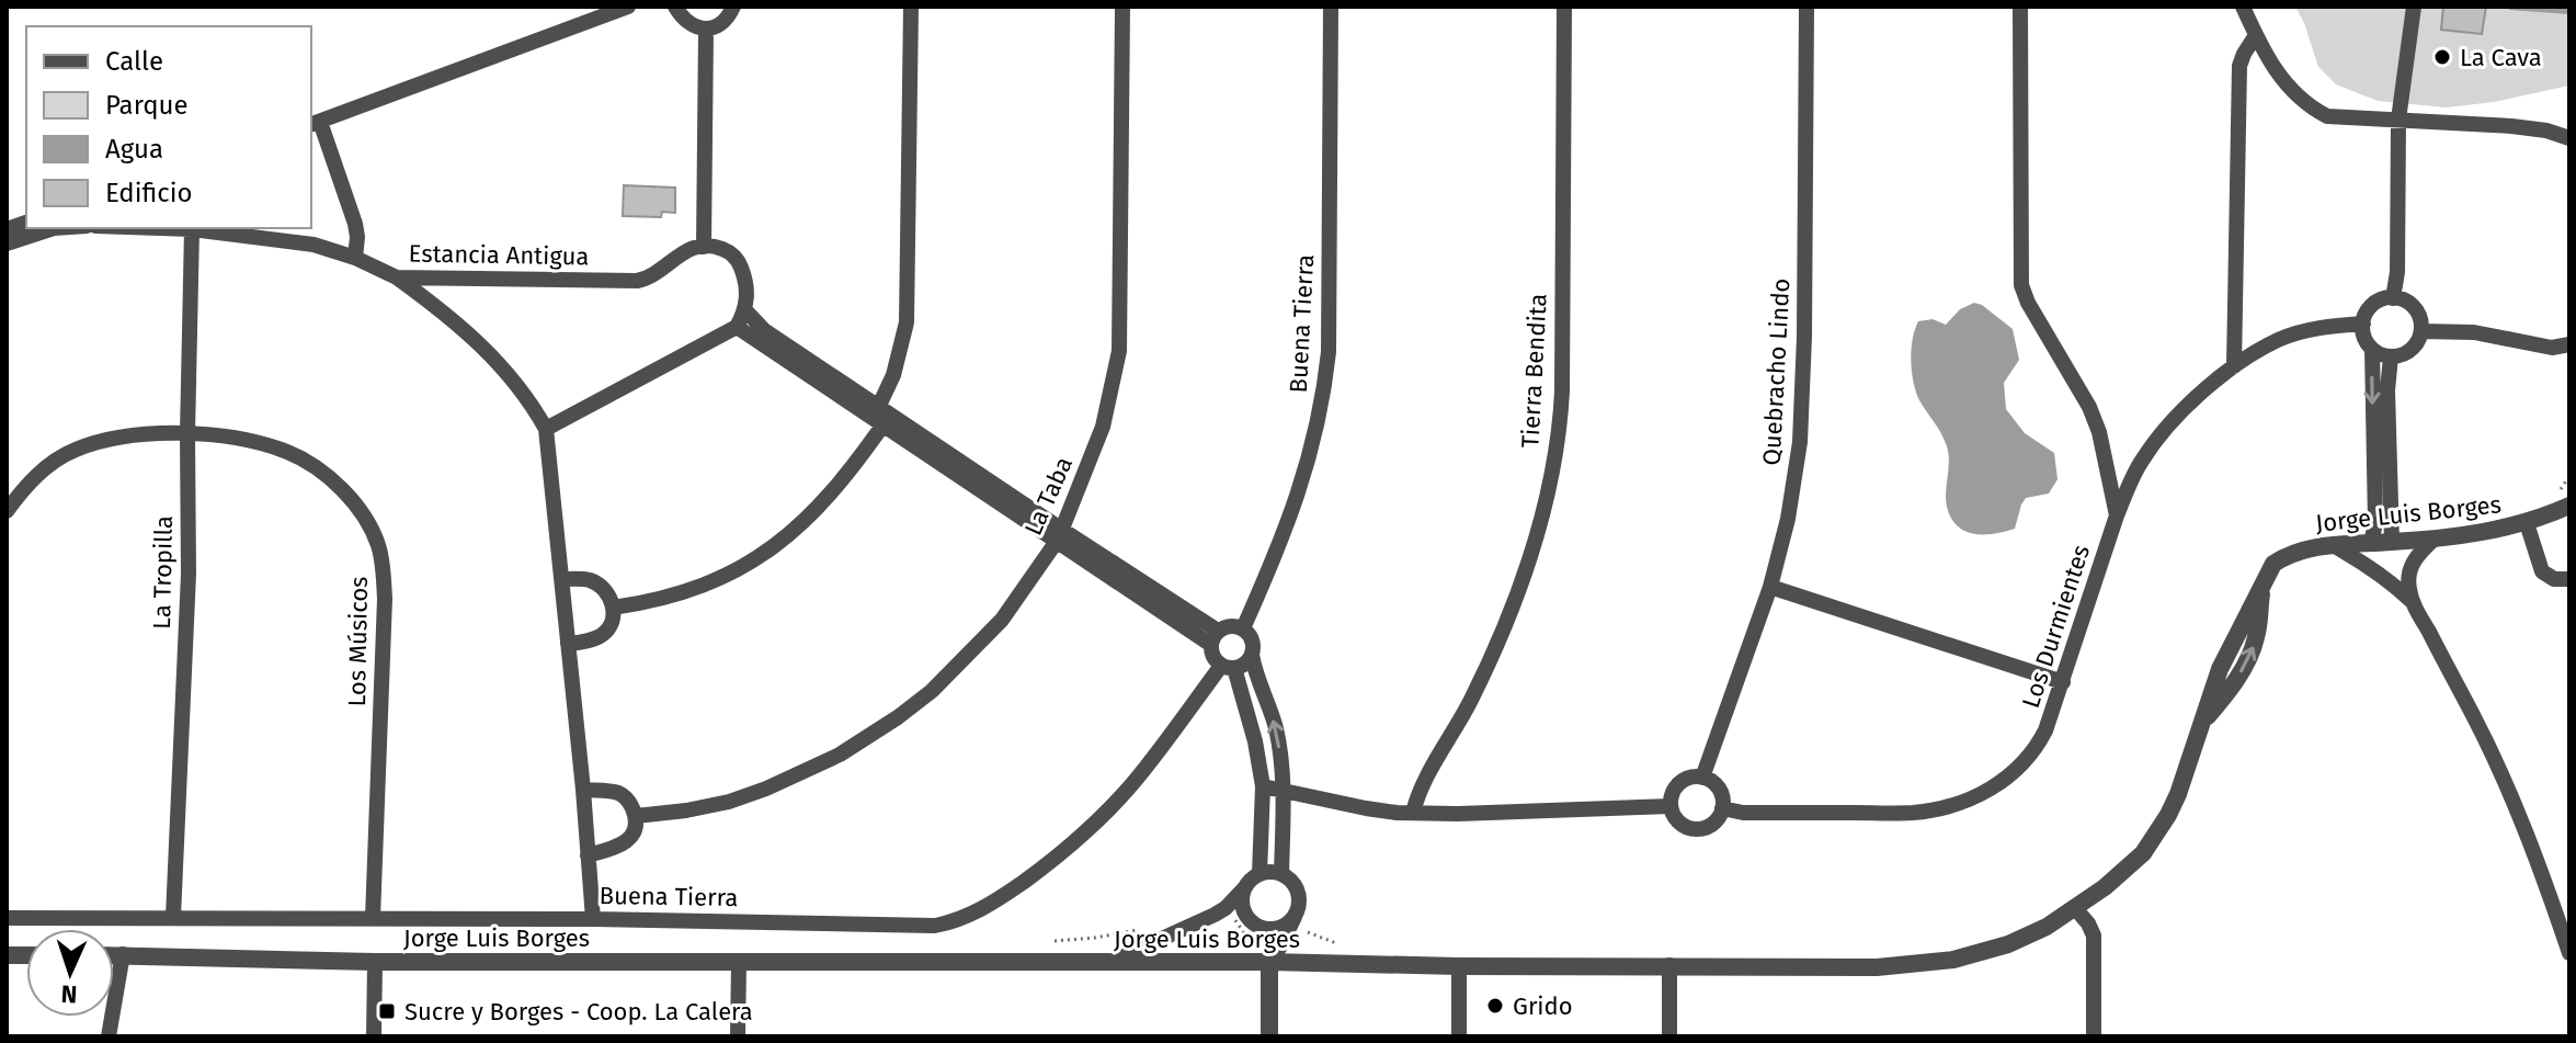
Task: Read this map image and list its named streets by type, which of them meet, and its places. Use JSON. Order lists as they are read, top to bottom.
{
  "streets": {
    "street": [
      "Estancia Antigua",
      "Buena Tierra",
      "Tierra Bendita",
      "Quebracho Lindo",
      "La Taba",
      "Jorge Luis Borges",
      "La Tropilla",
      "Los Durmientes",
      "Los Músicos"
    ]
  },
  "crossings": [
    ["Estancia Antigua", "La Tropilla"],
    ["Buena Tierra", "La Tropilla"],
    ["Buena Tierra", "Los Músicos"],
    ["Quebracho Lindo", "Los Durmientes"],
    ["La Tropilla", "Los Músicos"]
  ],
  "places": {
    "other": ["La Cava", "Grido"],
    "transit": ["Sucre y Borges - Coop. La Calera"]
  },
  "legend": [
    "Calle",
    "Parque",
    "Agua",
    "Edificio"
  ],
  "north": "bottom"
}
